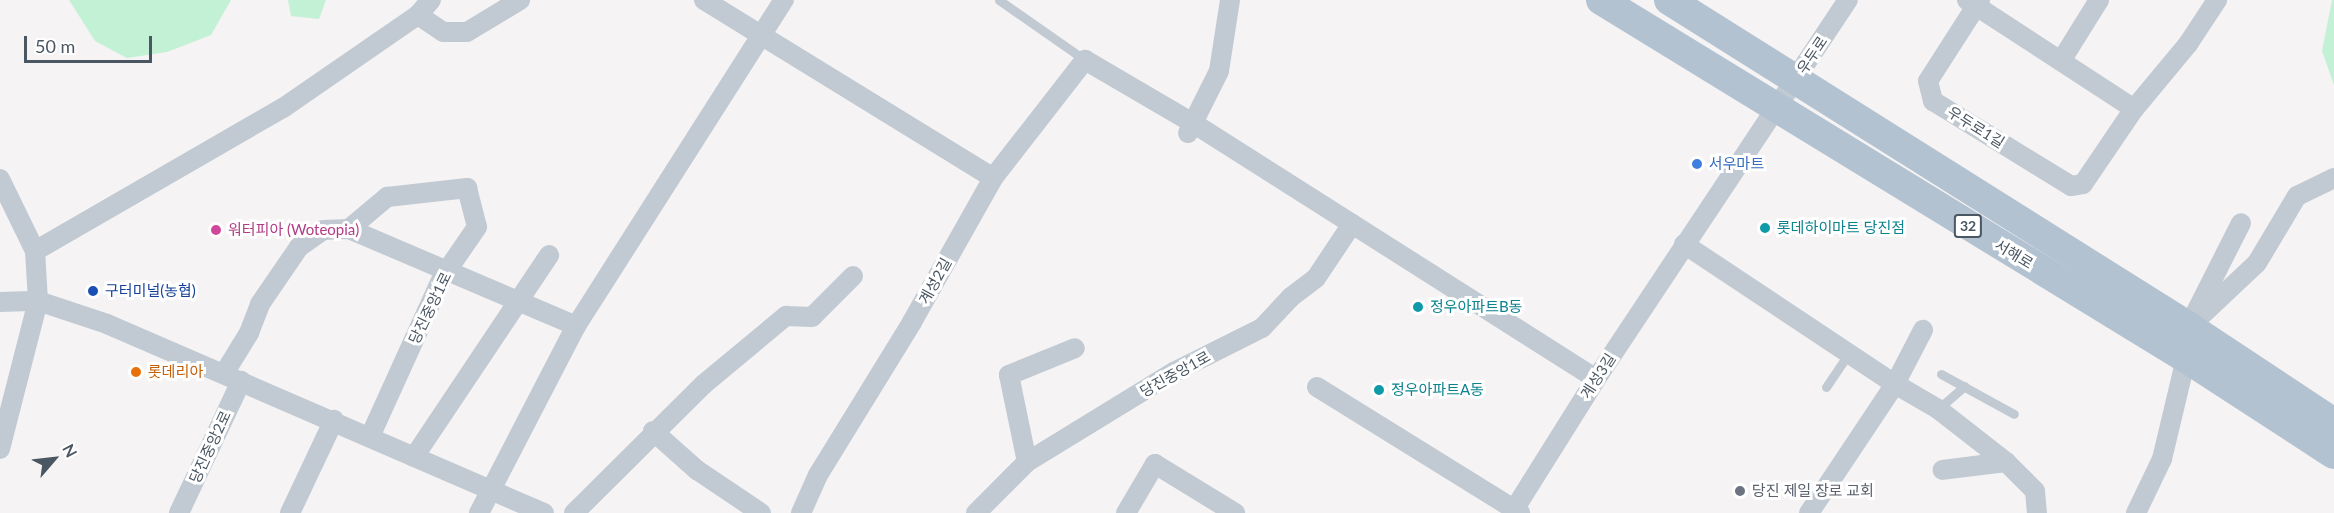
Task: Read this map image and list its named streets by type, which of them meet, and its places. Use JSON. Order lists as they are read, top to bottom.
{
  "streets": {
    "main road": ["32", "서해로"],
    "street": [
      "우두로",
      "우두로1길",
      "계성2길",
      "당진중앙1로",
      "계성3길",
      "당진중앙2로"
    ]
  },
  "crossings": [
    ["우두로", "서해로"],
    ["우두로", "계성3길"],
    ["서해로", "계성3길"]
  ],
  "places": [
    "서우마트",
    "롯데하이마트 당진점",
    "워터피아 (Woteopia)",
    "구터미널(농협)",
    "정우아파트B동",
    "롯데리아",
    "정우아파트A동",
    "당진 제일 장로 교회"
  ],
  "scale_bar": "50 m",
  "north": "top right"
}
